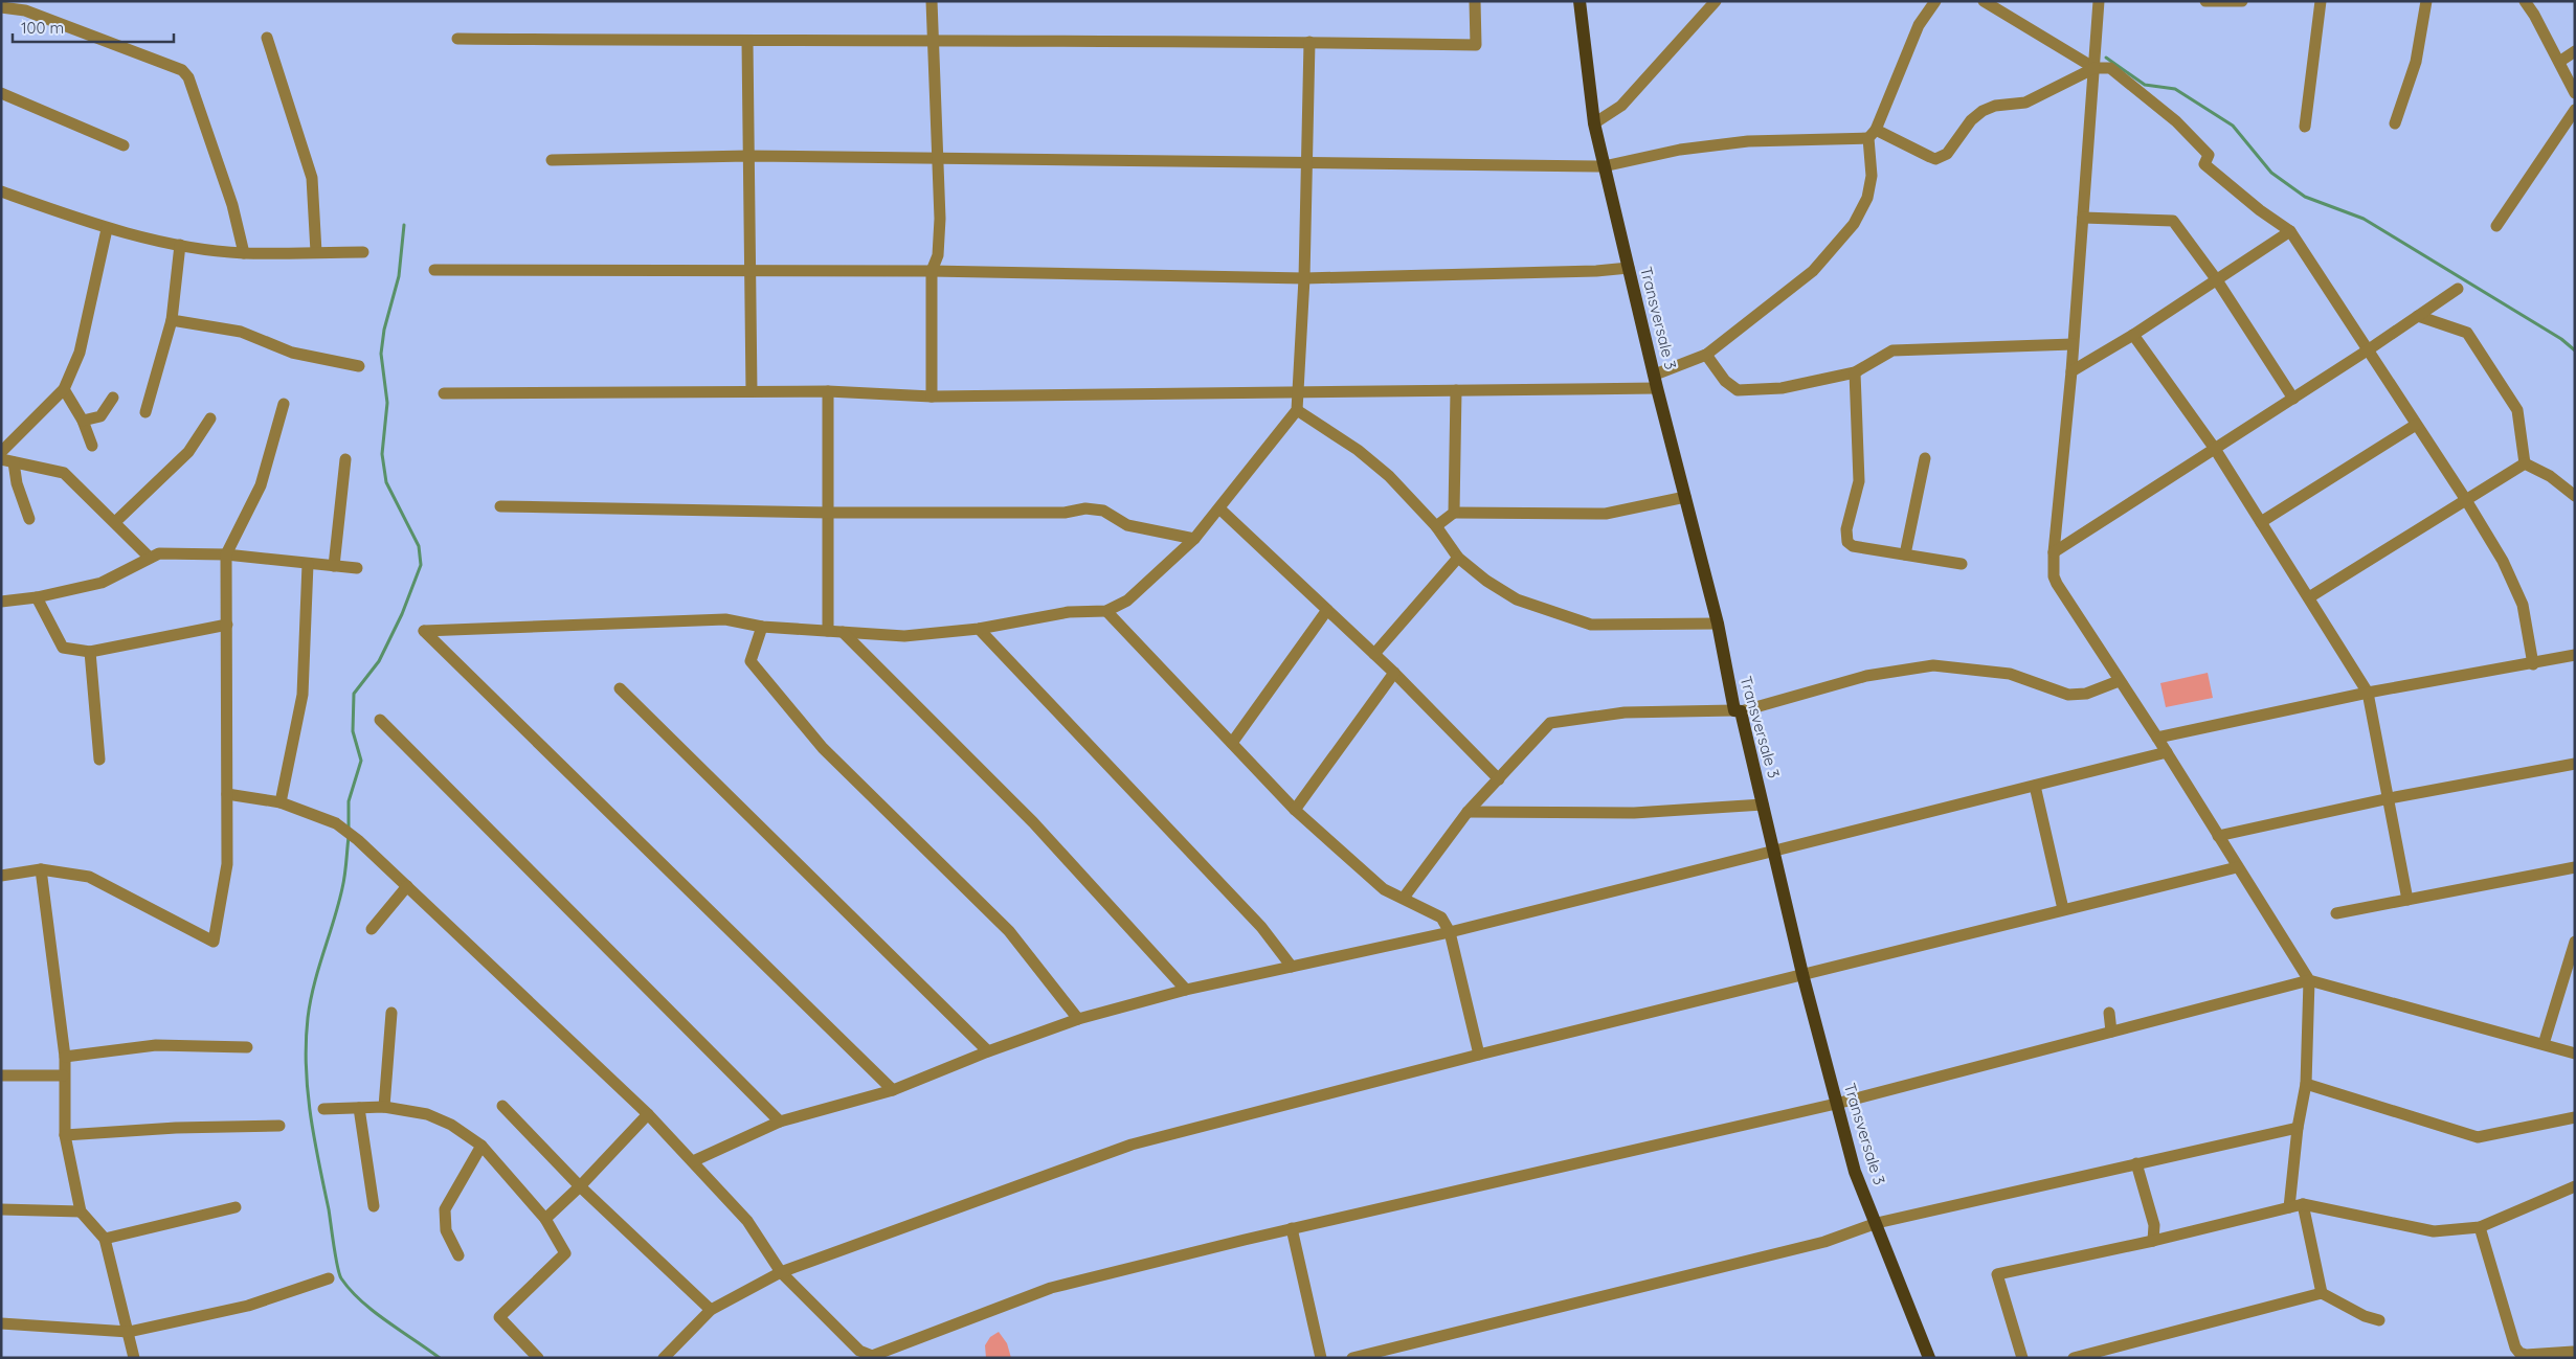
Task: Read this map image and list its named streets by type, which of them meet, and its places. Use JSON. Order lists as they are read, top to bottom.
{
  "streets": {
    "main road": ["Transversale 3"]
  },
  "scale_bar": "100 m"
}
